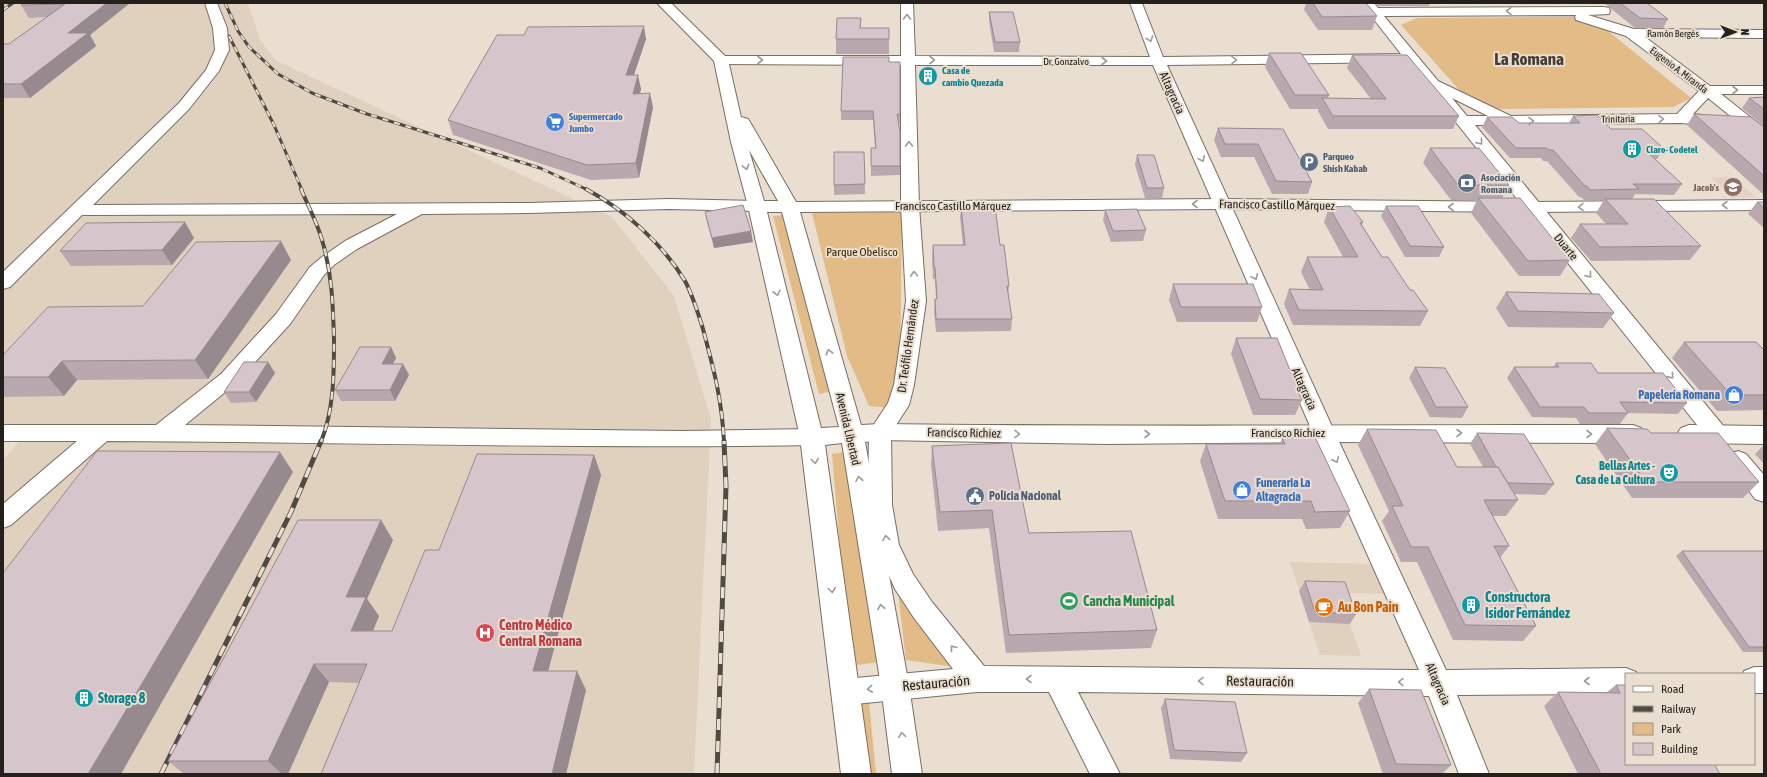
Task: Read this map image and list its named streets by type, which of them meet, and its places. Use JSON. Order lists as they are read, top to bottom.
{
  "streets": {
    "main road": [
      "Francisco Castillo Márquez",
      "Duarte",
      "Avenida Libertad",
      "Francisco Richiez"
    ],
    "street": [
      "Ramón Bergés",
      "Dr. Gonzalvo",
      "Eugenio A. Miranda",
      "Altagracia",
      "Trinitaria",
      "Dr. Teófilo Hernández",
      "Restauración"
    ]
  },
  "crossings": [
    ["Ramón Bergés", "Eugenio A. Miranda"],
    ["Dr. Gonzalvo", "Altagracia"],
    ["Dr. Gonzalvo", "Duarte"],
    ["Dr. Gonzalvo", "Dr. Teófilo Hernández"],
    ["Dr. Gonzalvo", "Avenida Libertad"],
    ["Eugenio A. Miranda", "Trinitaria"],
    ["Altagracia", "Francisco Castillo Márquez"],
    ["Altagracia", "Francisco Richiez"],
    ["Altagracia", "Restauración"],
    ["Trinitaria", "Duarte"],
    ["Francisco Castillo Márquez", "Duarte"],
    ["Francisco Castillo Márquez", "Dr. Teófilo Hernández"],
    ["Francisco Castillo Márquez", "Avenida Libertad"],
    ["Duarte", "Francisco Richiez"],
    ["Dr. Teófilo Hernández", "Francisco Richiez"],
    ["Avenida Libertad", "Francisco Richiez"],
    ["Avenida Libertad", "Restauración"]
  ],
  "one_way": [
    "Dr. Gonzalvo",
    "Altagracia",
    "Francisco Castillo Márquez",
    "Duarte",
    "Dr. Teófilo Hernández",
    "Francisco Richiez",
    "Restauración"
  ],
  "districts": ["La Romana"],
  "parks": ["Parque Obelisco"],
  "places": {
    "building": [
      "Casa de cambio Quezada",
      "Claro- Codetel",
      "Constructora Isidor Fernández",
      "Storage 8"
    ],
    "supermarket": ["Supermercado Jumbo"],
    "parking": ["Parqueo Shish Kabab"],
    "bank": ["Asociación Romana"],
    "school or university": ["Jacob's"],
    "shop": ["Papelería Romana", "Funeraria La Altagracia"],
    "theatre": ["Bellas Artes - Casa de La Cultura"],
    "public building": ["Policia Nacional"],
    "sports": ["Cancha Municipal"],
    "cafe": ["Au Bon Pain"],
    "hospital": ["Centro Médico Central Romana"]
  },
  "legend": [
    "Road",
    "Railway",
    "Park",
    "Building"
  ],
  "north": "right"
}
